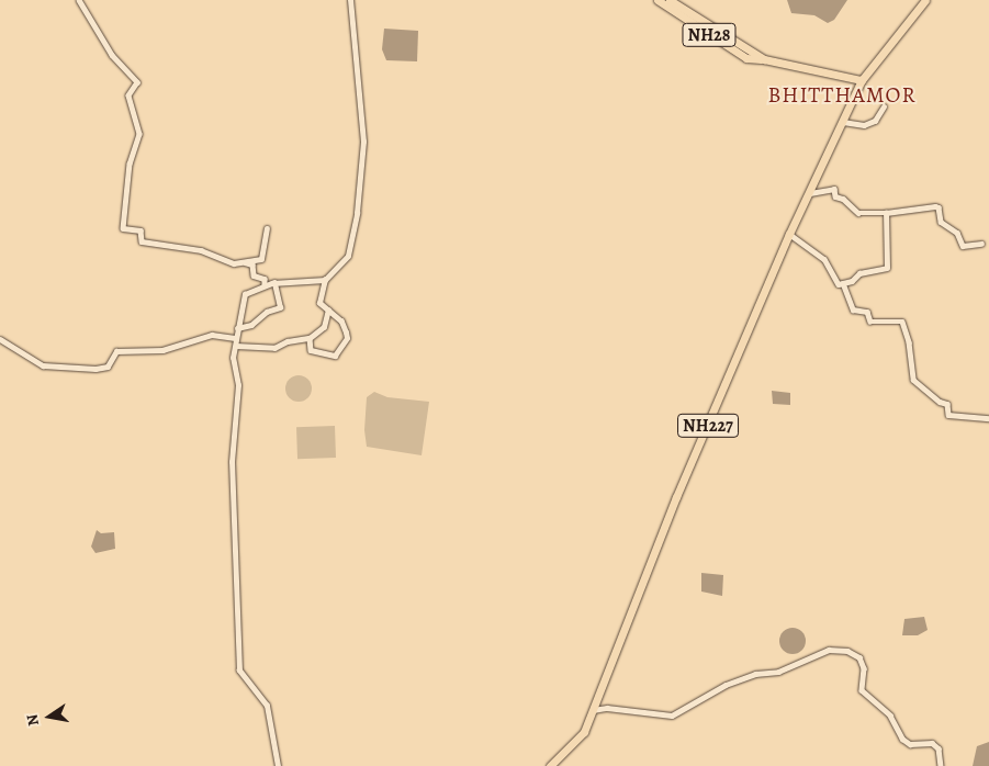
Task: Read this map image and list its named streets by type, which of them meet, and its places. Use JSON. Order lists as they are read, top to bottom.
{
  "streets": {
    "highway": ["NH28", "NH227"]
  },
  "crossings": [
    ["NH28", "NH227"]
  ],
  "districts": ["BHITTHAMOR"],
  "north": "left"
}
